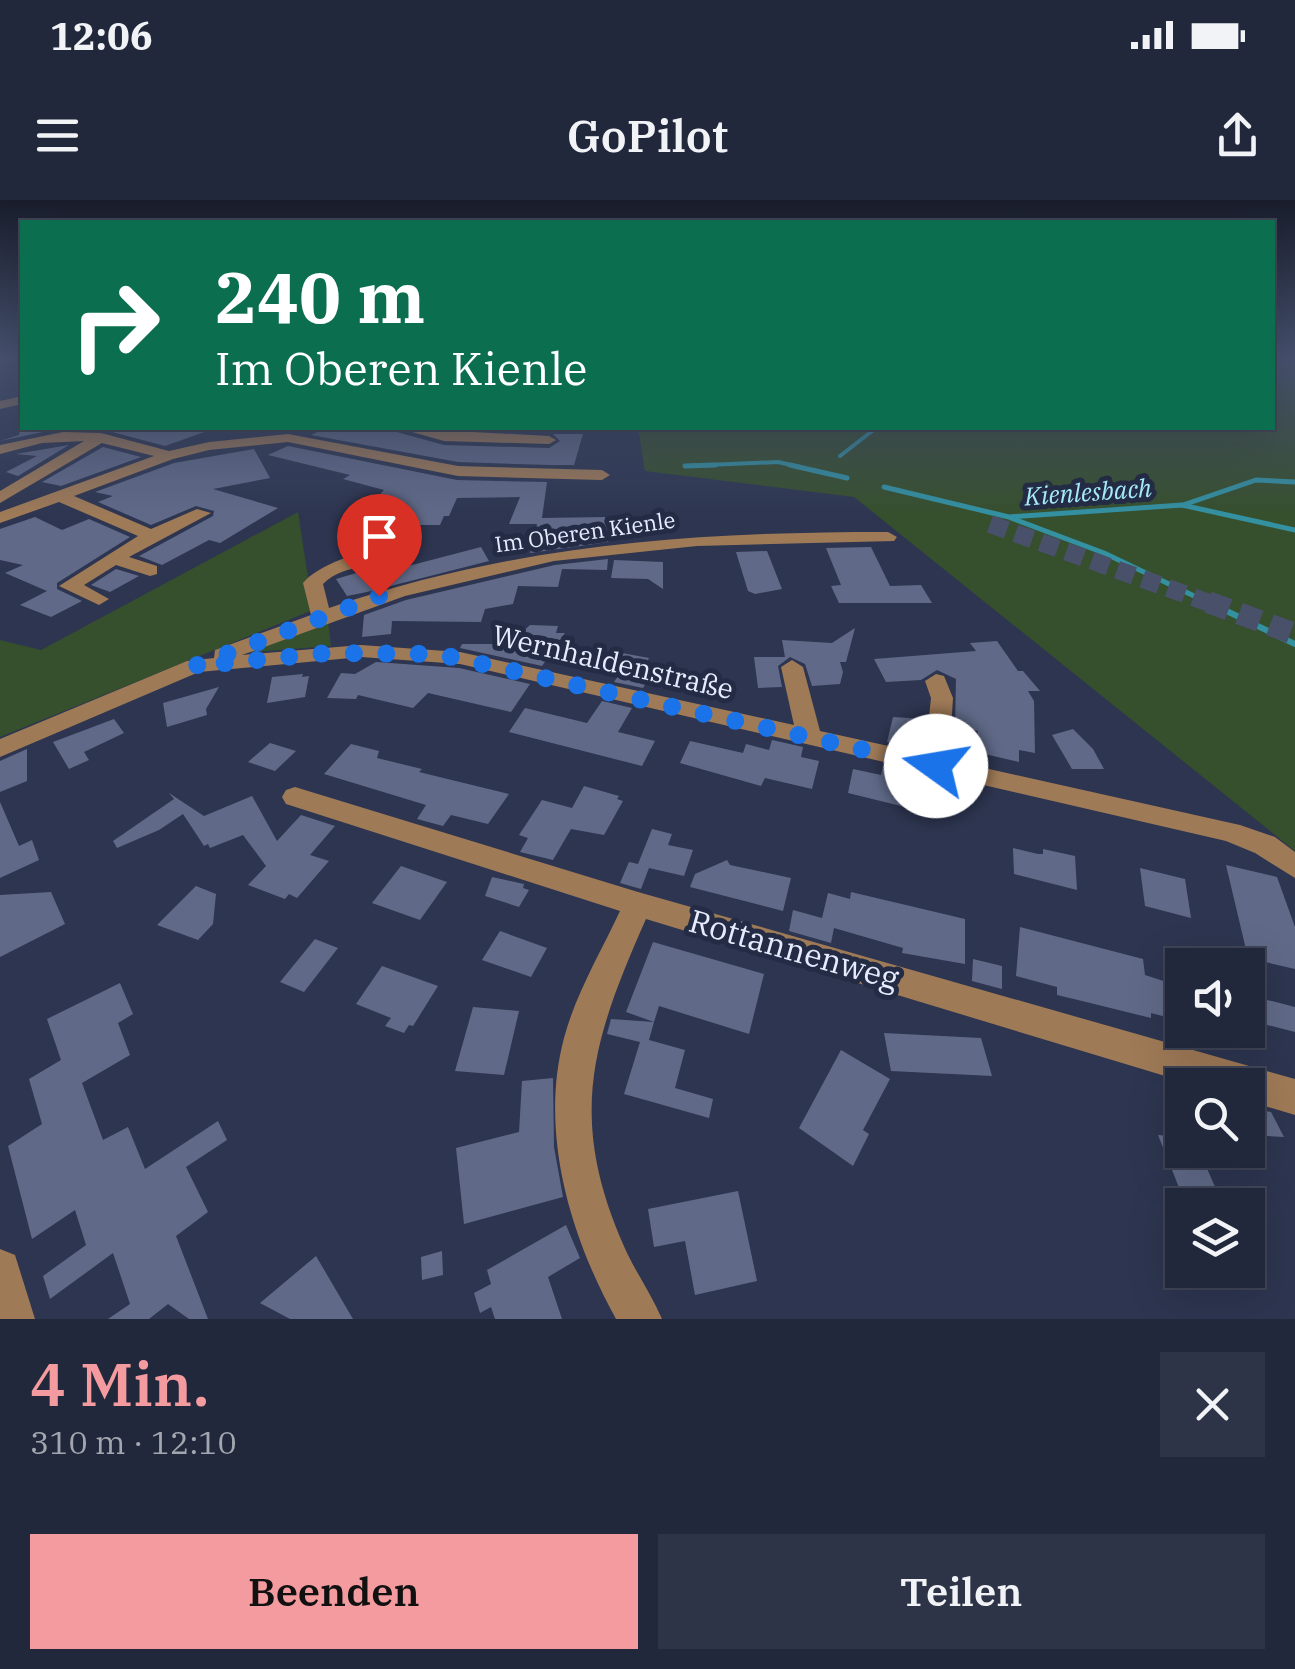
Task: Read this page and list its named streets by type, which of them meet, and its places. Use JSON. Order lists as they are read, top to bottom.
{
  "streets": {
    "street": ["Im Oberen Kienle", "Wernhaldenstraße", "Rottannenweg"]
  },
  "crossings": [
    ["Im Oberen Kienle", "Wernhaldenstraße"]
  ],
  "water": ["Kienlesbach"],
  "page": {
    "status": "12:06",
    "header": "GoPilot",
    "turn": ["240 m", "Im Oberen Kienle"],
    "heading": ["4 Min.", "310 m · 12:10"],
    "buttons": ["Beenden", "Teilen"]
  }
}
